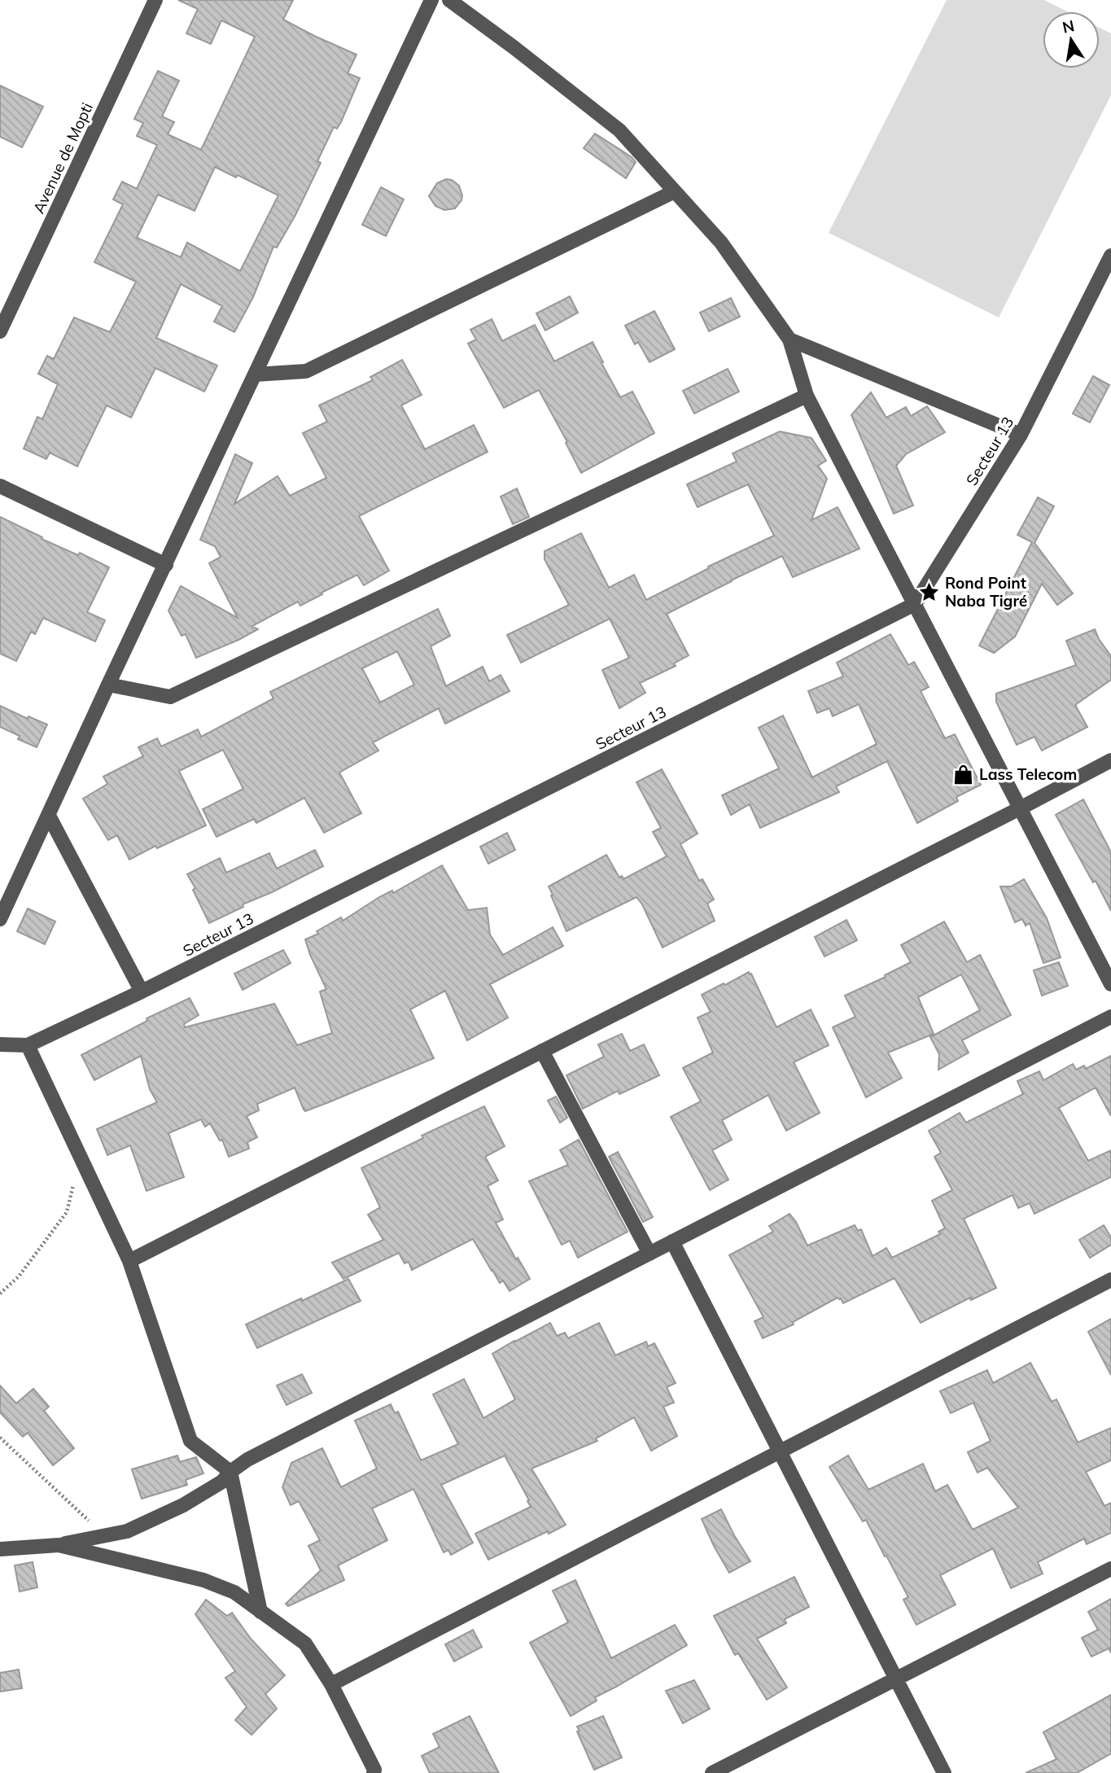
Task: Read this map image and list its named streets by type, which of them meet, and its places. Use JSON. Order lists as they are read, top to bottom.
{
  "streets": {
    "street": ["Avenue de Mopti", "Secteur 13"]
  },
  "places": {
    "place": ["Rond Point Naba Tigré"],
    "shop": ["Lass Telecom"]
  },
  "north": "top"
}
